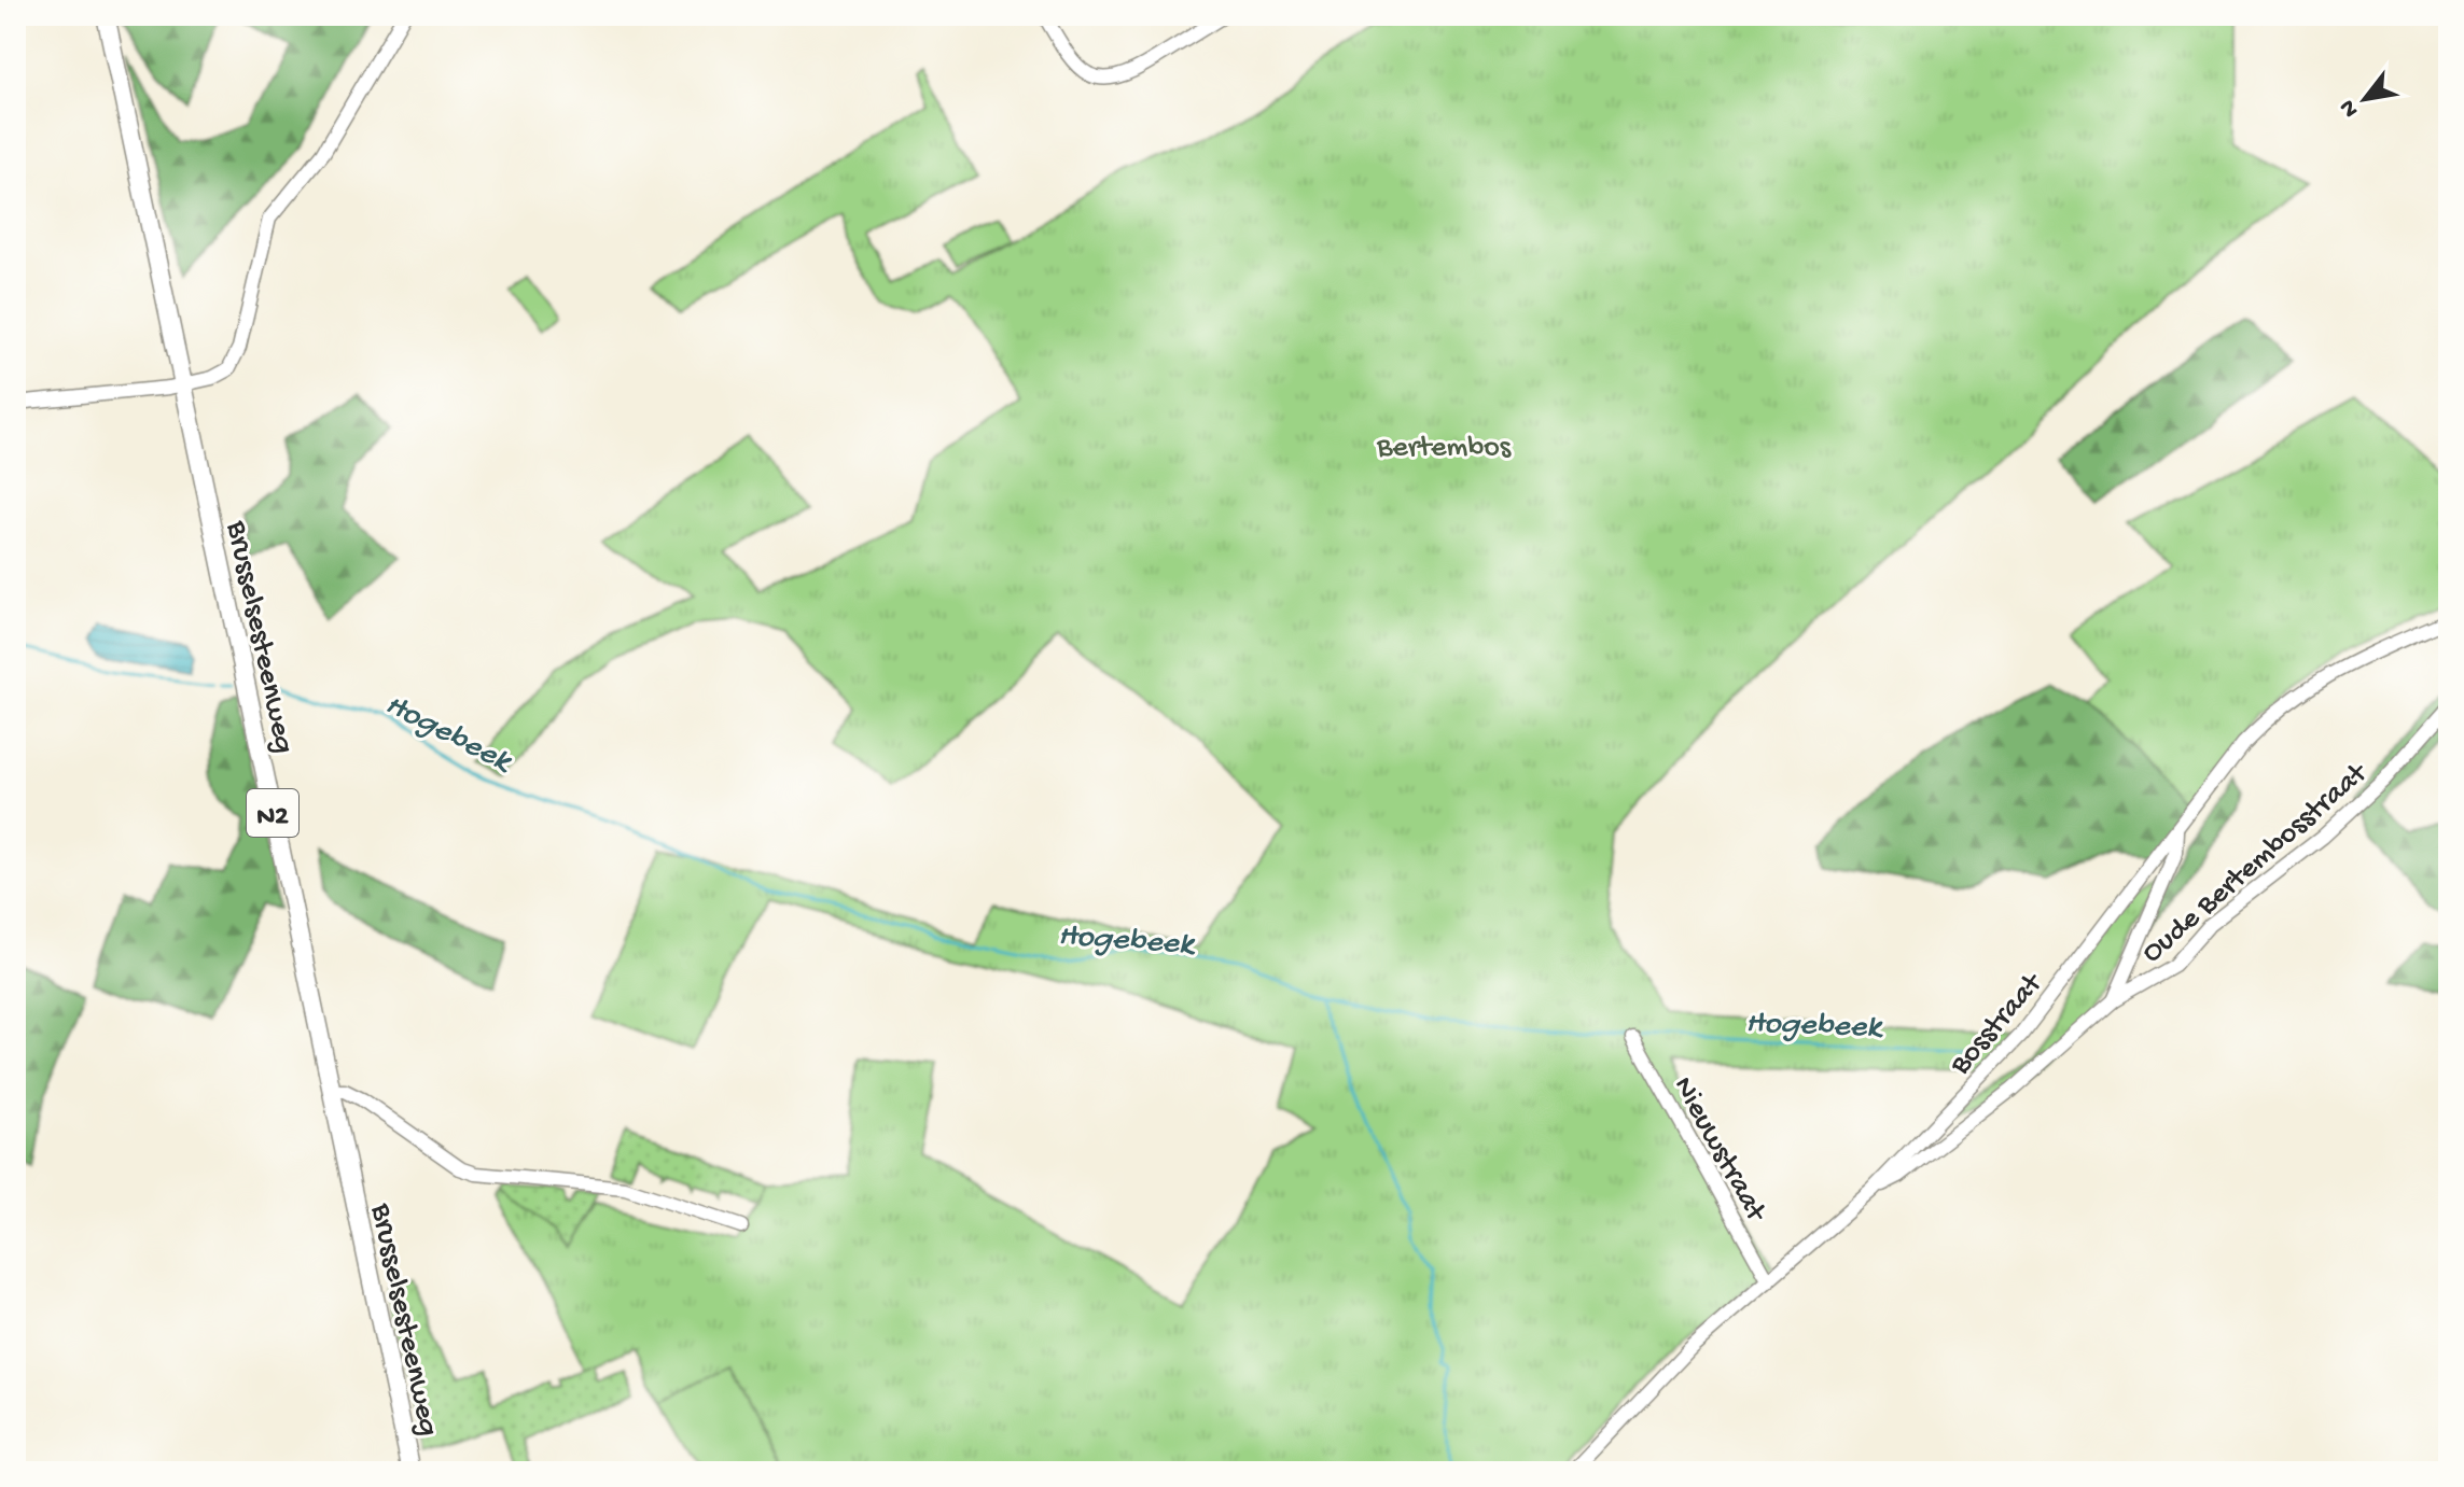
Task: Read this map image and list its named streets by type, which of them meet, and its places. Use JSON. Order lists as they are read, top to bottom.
{
  "streets": {
    "main road": ["Brusselsesteenweg", "N2"],
    "street": ["Oude Bertembosstraat", "Bosstraat", "Nieuwstraat"]
  },
  "crossings": [
    ["Oude Bertembosstraat", "Bosstraat"],
    ["Bosstraat", "Nieuwstraat"]
  ],
  "water": ["Hogebeek"],
  "parks": ["Bertembos"],
  "north": "bottom left"
}
